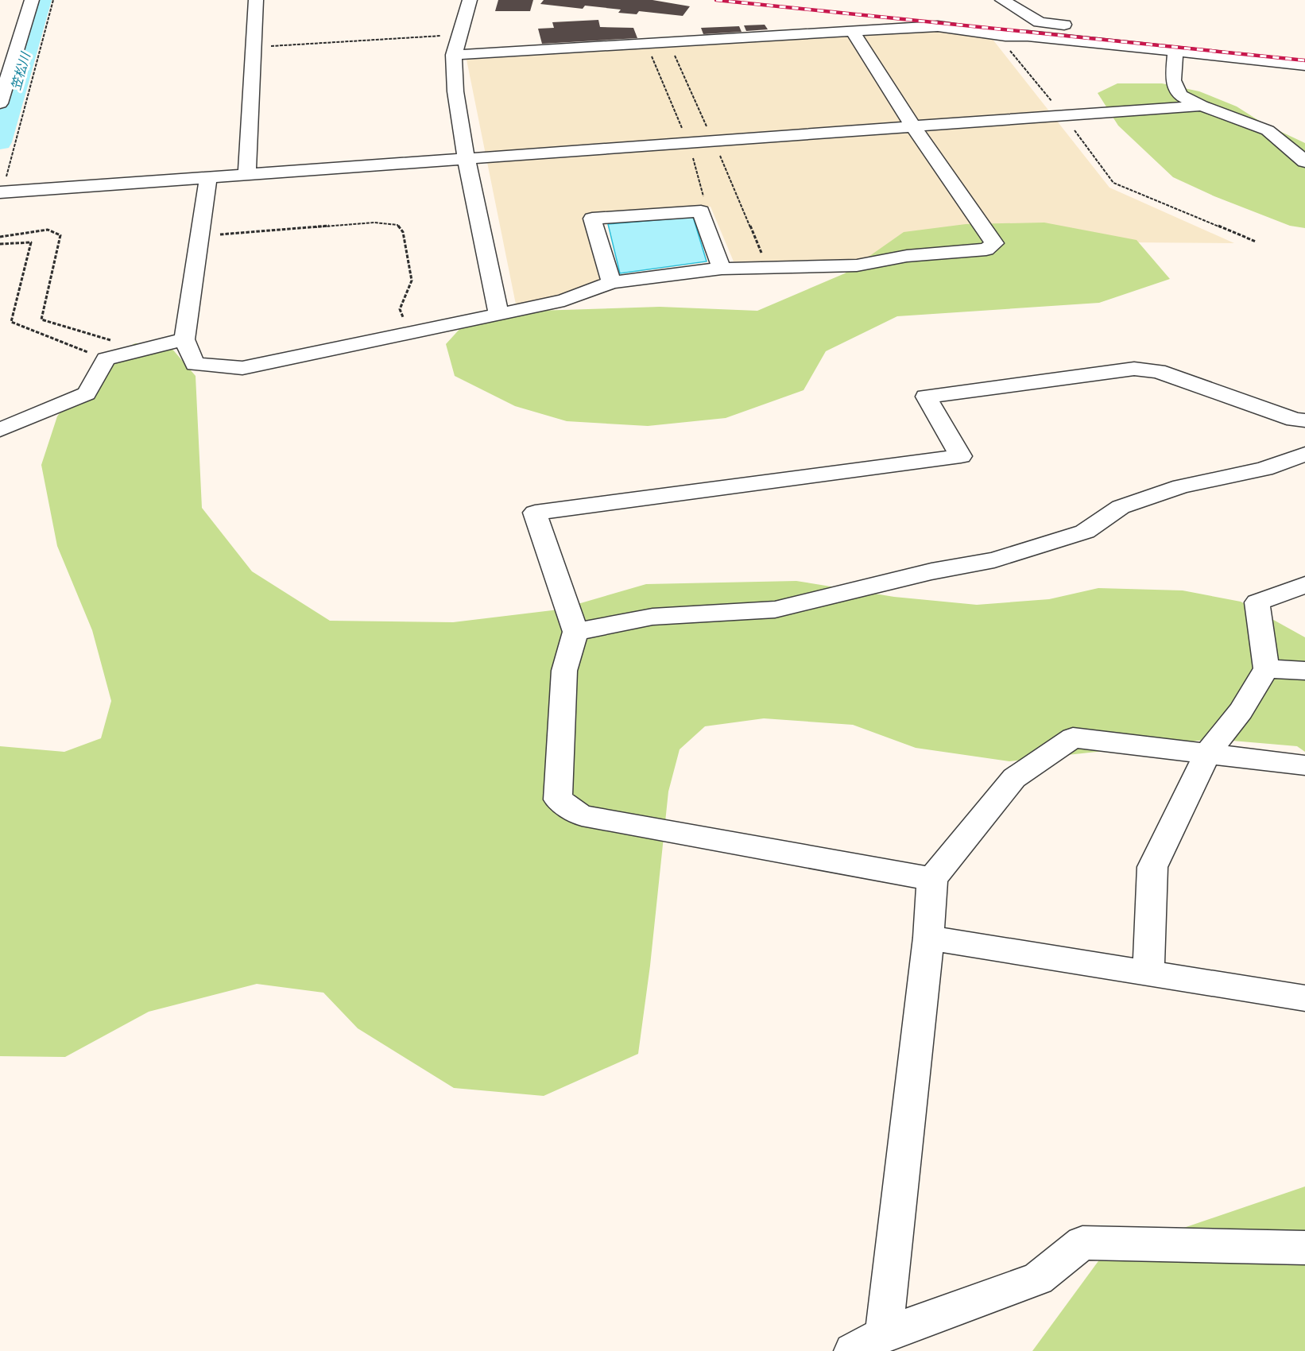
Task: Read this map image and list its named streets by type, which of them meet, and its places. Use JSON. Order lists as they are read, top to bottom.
{
  "water": ["笠松川"]
}
